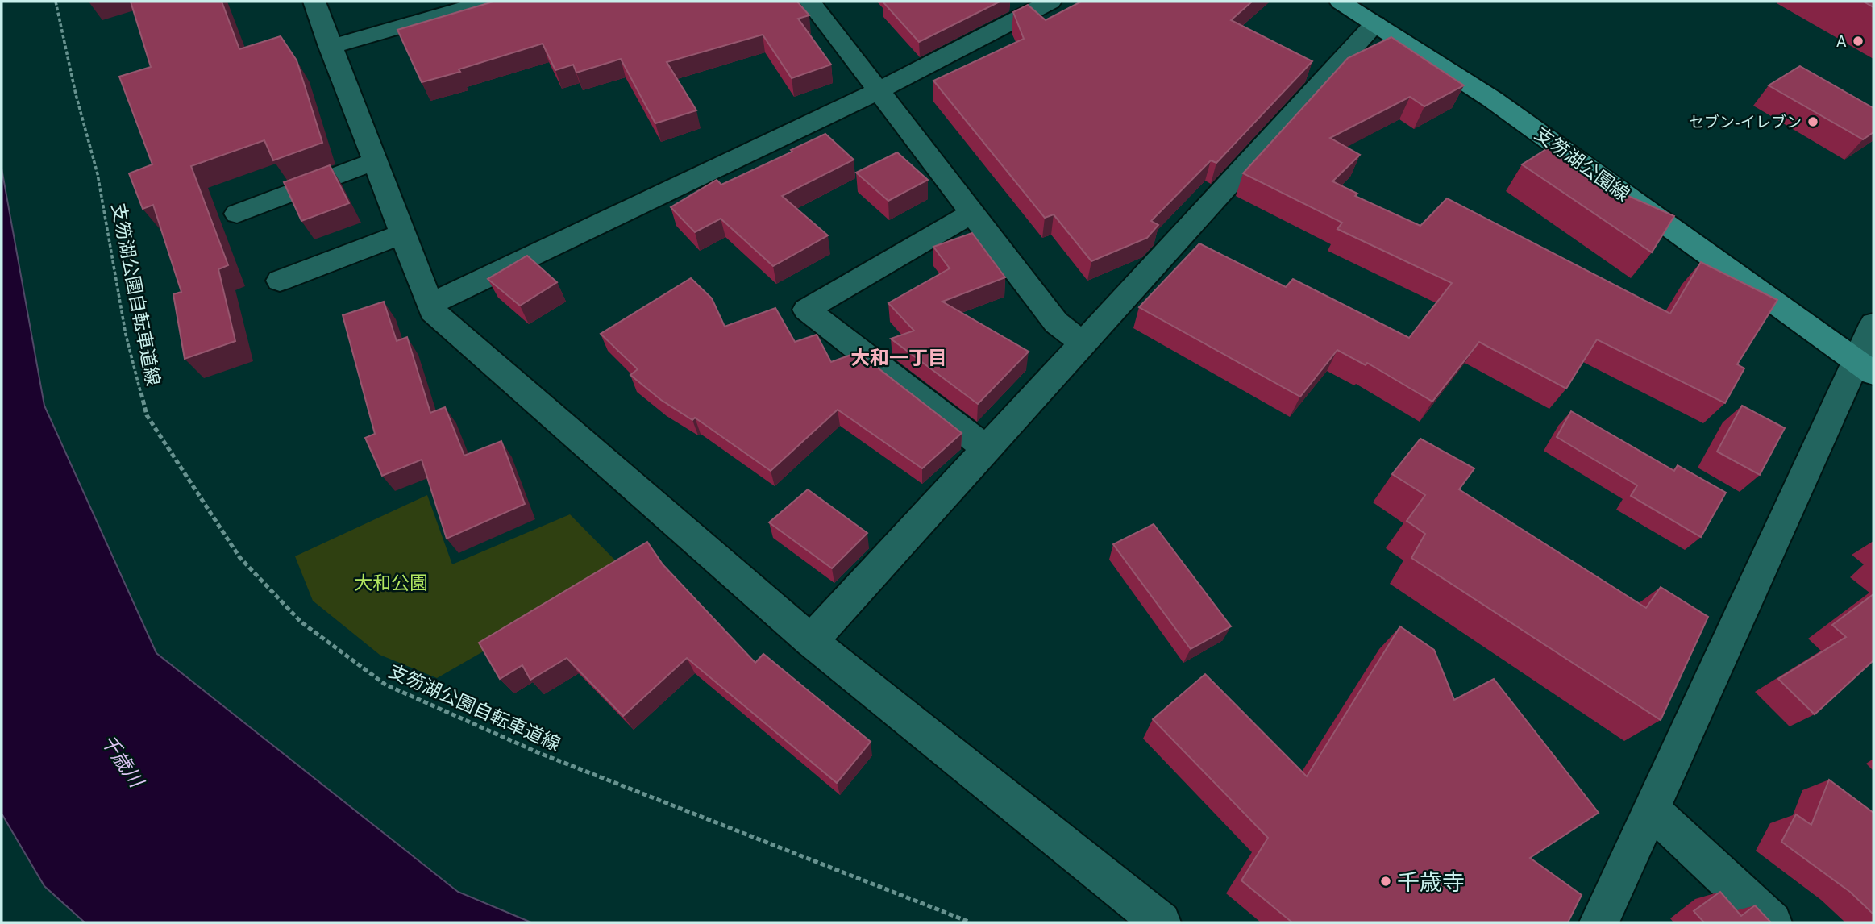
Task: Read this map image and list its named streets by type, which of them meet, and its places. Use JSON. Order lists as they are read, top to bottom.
{
  "streets": {
    "main road": ["支笏湖公園線"],
    "path": ["支笏湖公園自転車道線"]
  },
  "districts": ["大和一丁目"],
  "water": ["千歳川"],
  "parks": ["大和公園"],
  "places": ["A", "セブン-イレブン", "千歳寺"]
}
